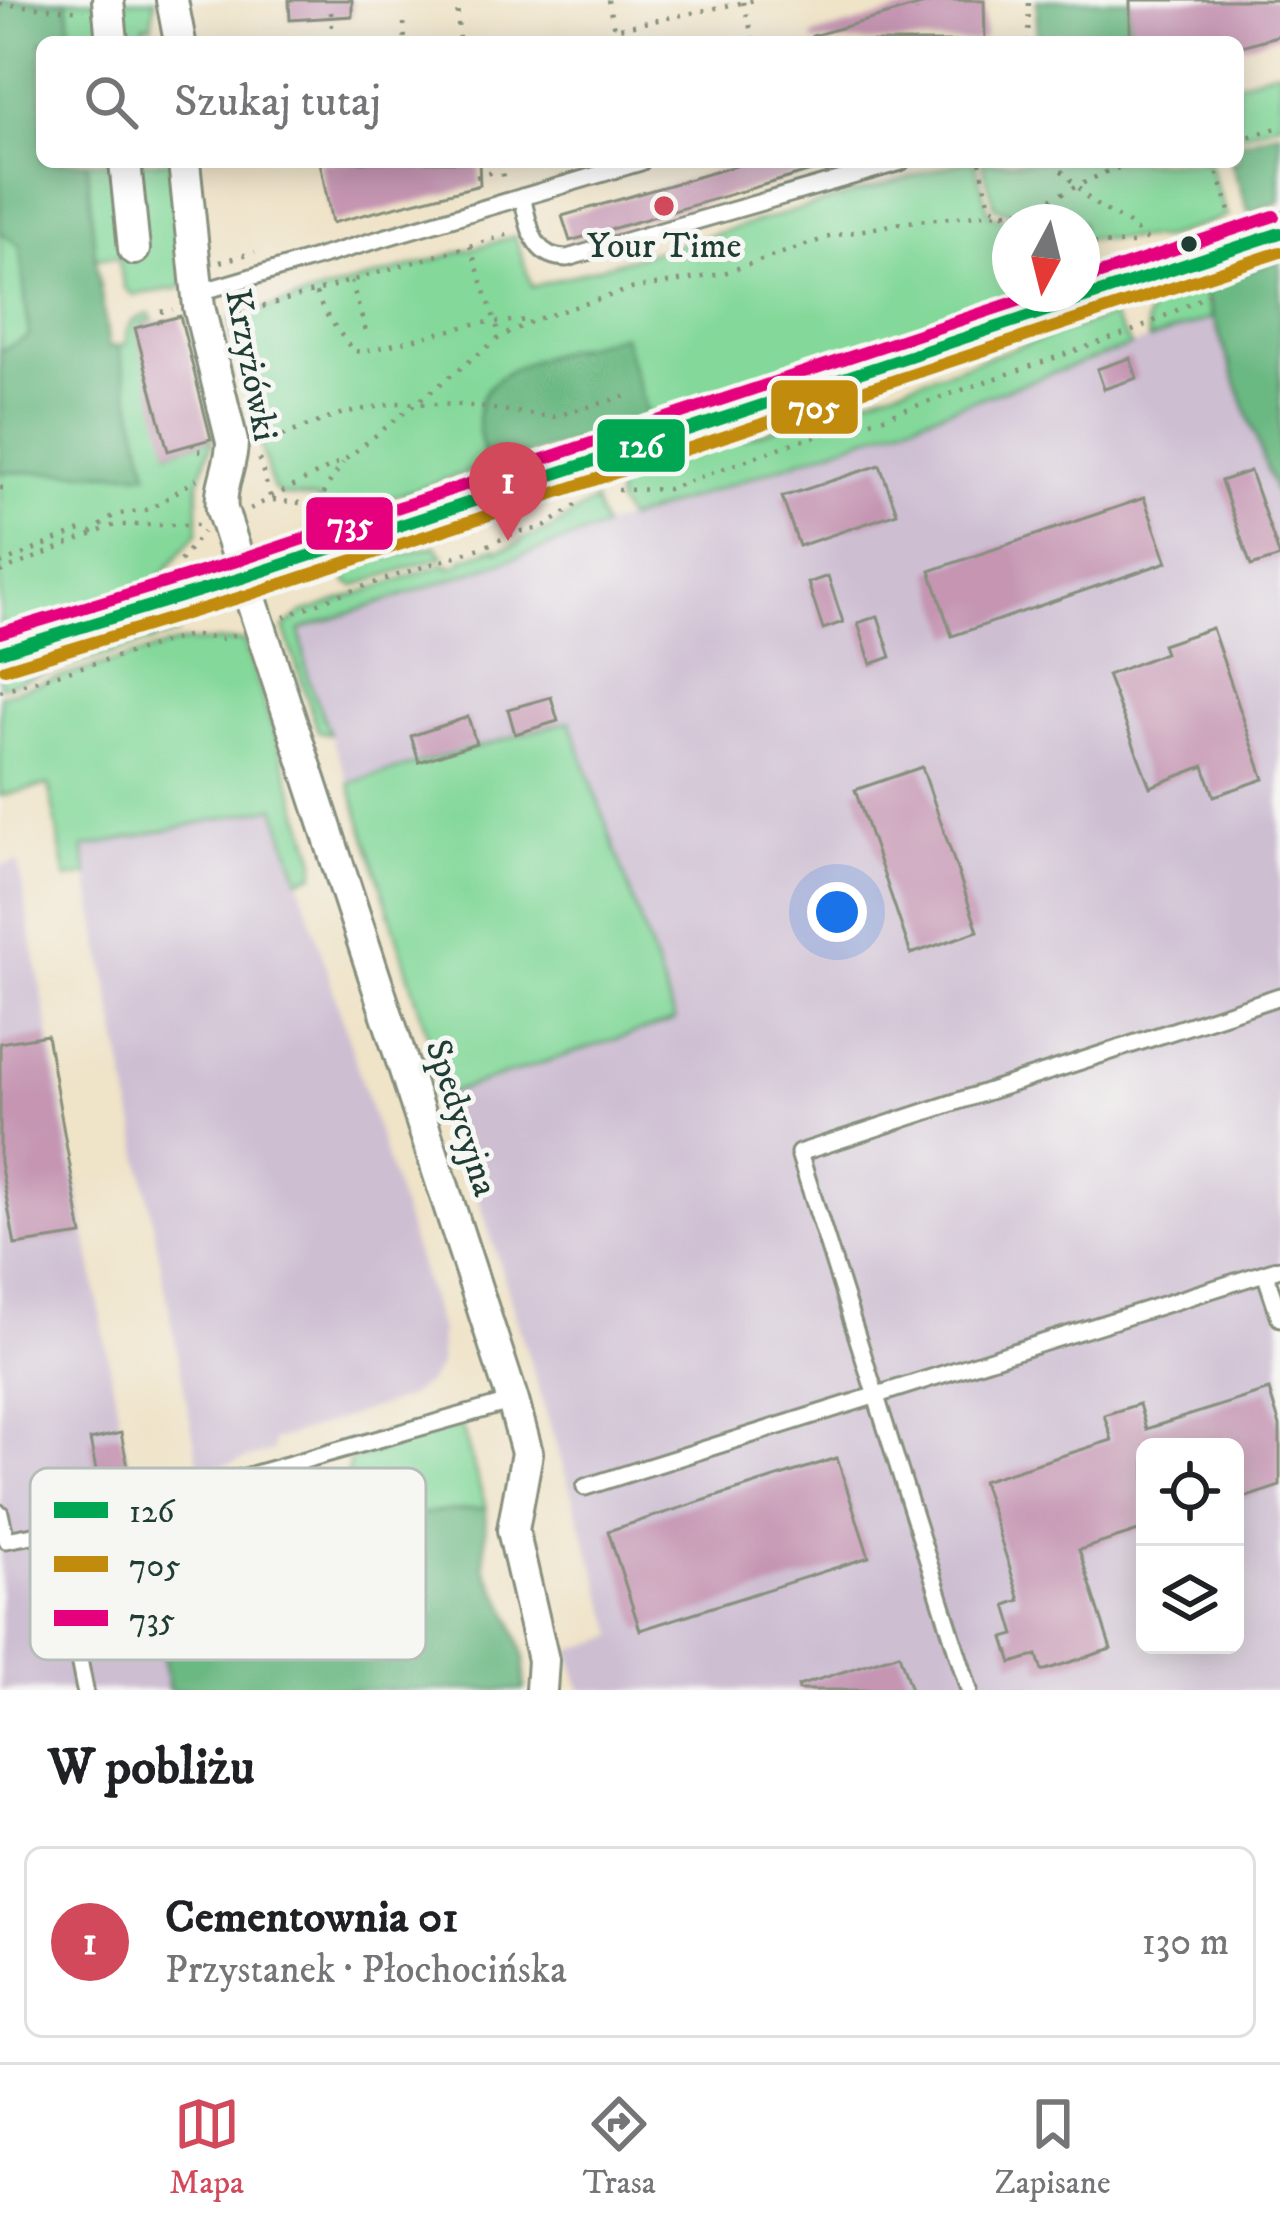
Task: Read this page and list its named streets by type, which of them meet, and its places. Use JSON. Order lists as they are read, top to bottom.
{
  "streets": {
    "street": ["Krzyżówki", "Spedycyjna"]
  },
  "crossings": [
    ["Krzyżówki", "Spedycyjna"]
  ],
  "places": ["Your Time"],
  "lines": ["transit line 735", "transit line 126", "transit line 705"],
  "legend": ["126", "705", "735"],
  "north": "bottom",
  "page": {
    "search": "Szukaj tutaj",
    "pins": "1",
    "heading": "W pobliżu",
    "list": [
      {
        "mark": "1",
        "name": "Cementownia 01",
        "note": "Przystanek · Płochocińska",
        "value": "130 m"
      }
    ],
    "nav": ["Mapa", "Trasa", "Zapisane"]
  }
}
